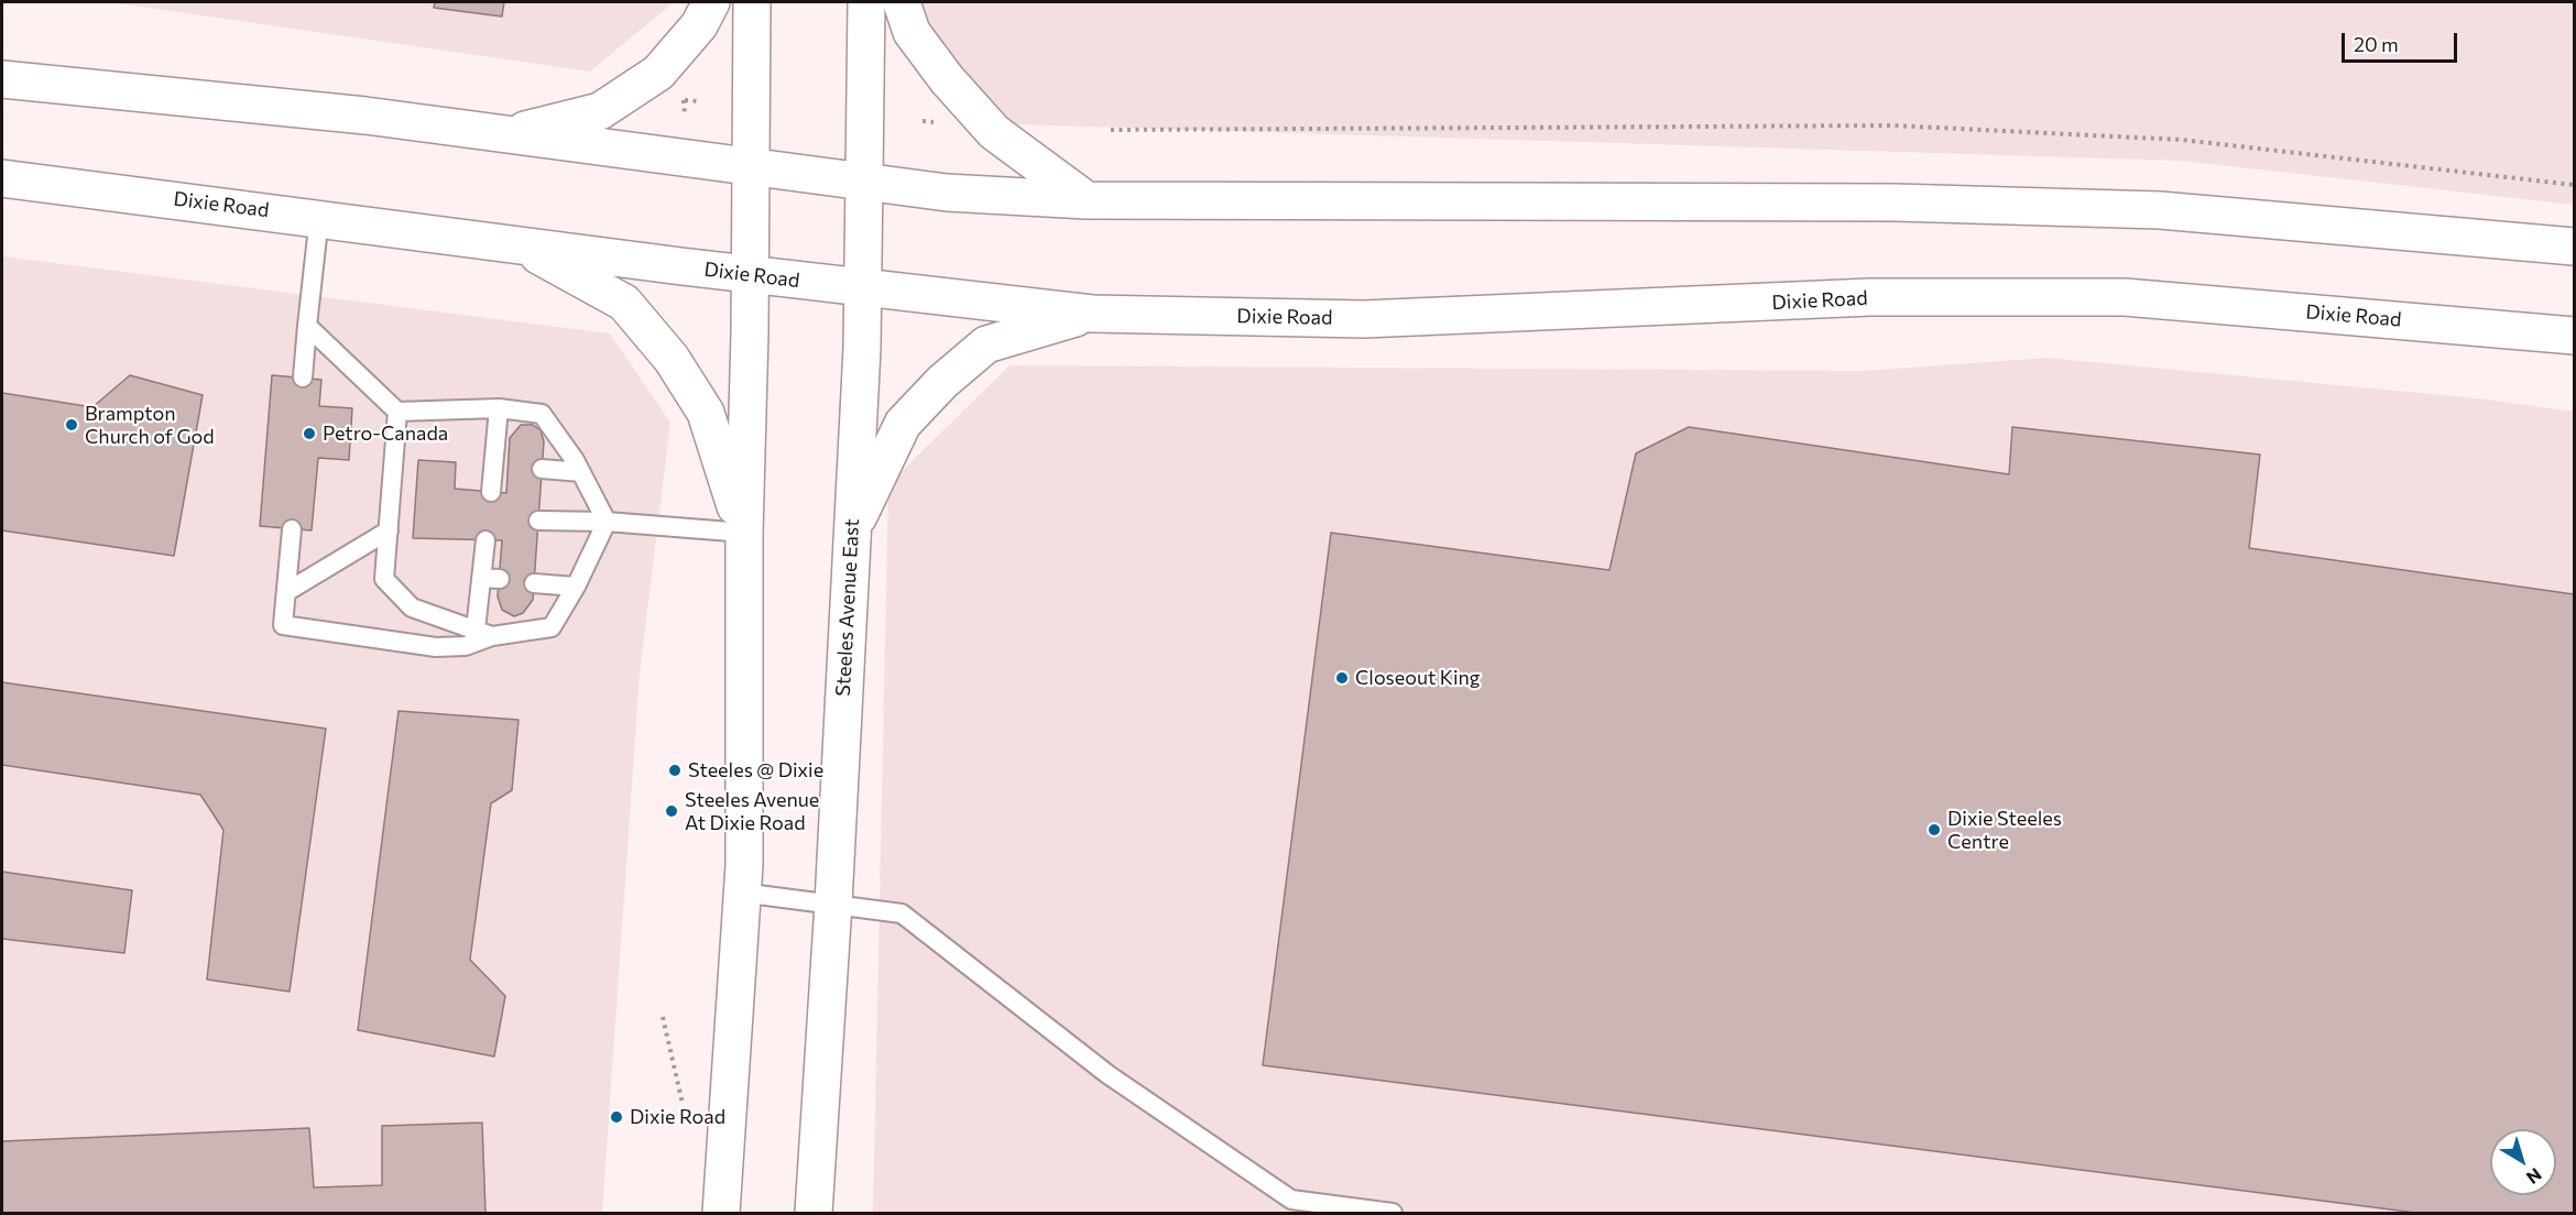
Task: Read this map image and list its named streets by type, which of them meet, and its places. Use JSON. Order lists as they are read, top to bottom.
{
  "streets": {
    "main road": ["Dixie Road", "Steeles Avenue East"]
  },
  "crossings": [
    ["Dixie Road", "Steeles Avenue East"]
  ],
  "places": [
    "Brampton Church of God",
    "Petro-Canada",
    "Closeout King",
    "Steeles @ Dixie",
    "Steeles Avenue At Dixie Road",
    "Dixie Steeles Centre",
    "Dixie Road"
  ],
  "scale_bar": "20 m",
  "north": "bottom right"
}
